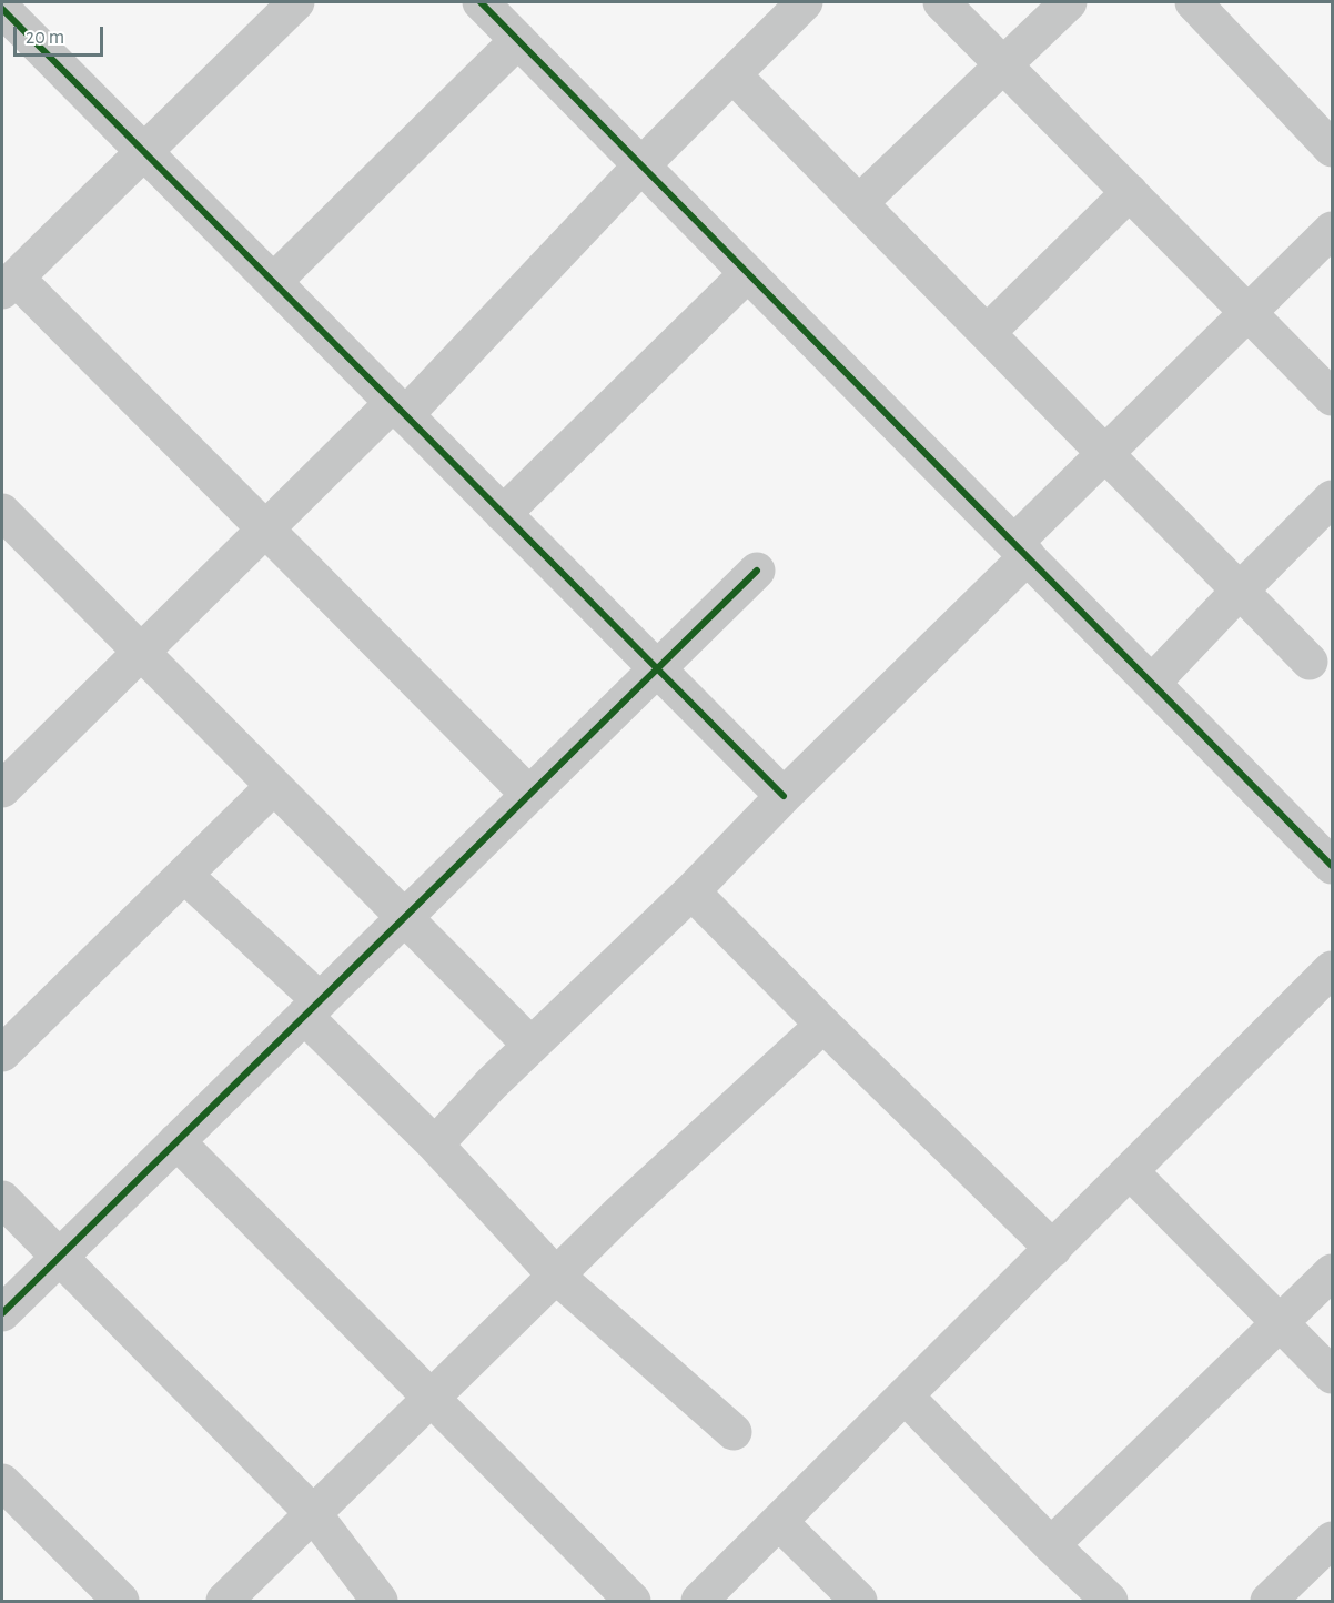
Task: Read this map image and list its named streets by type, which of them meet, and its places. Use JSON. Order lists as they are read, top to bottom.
{
  "scale_bar": "20 m"
}
